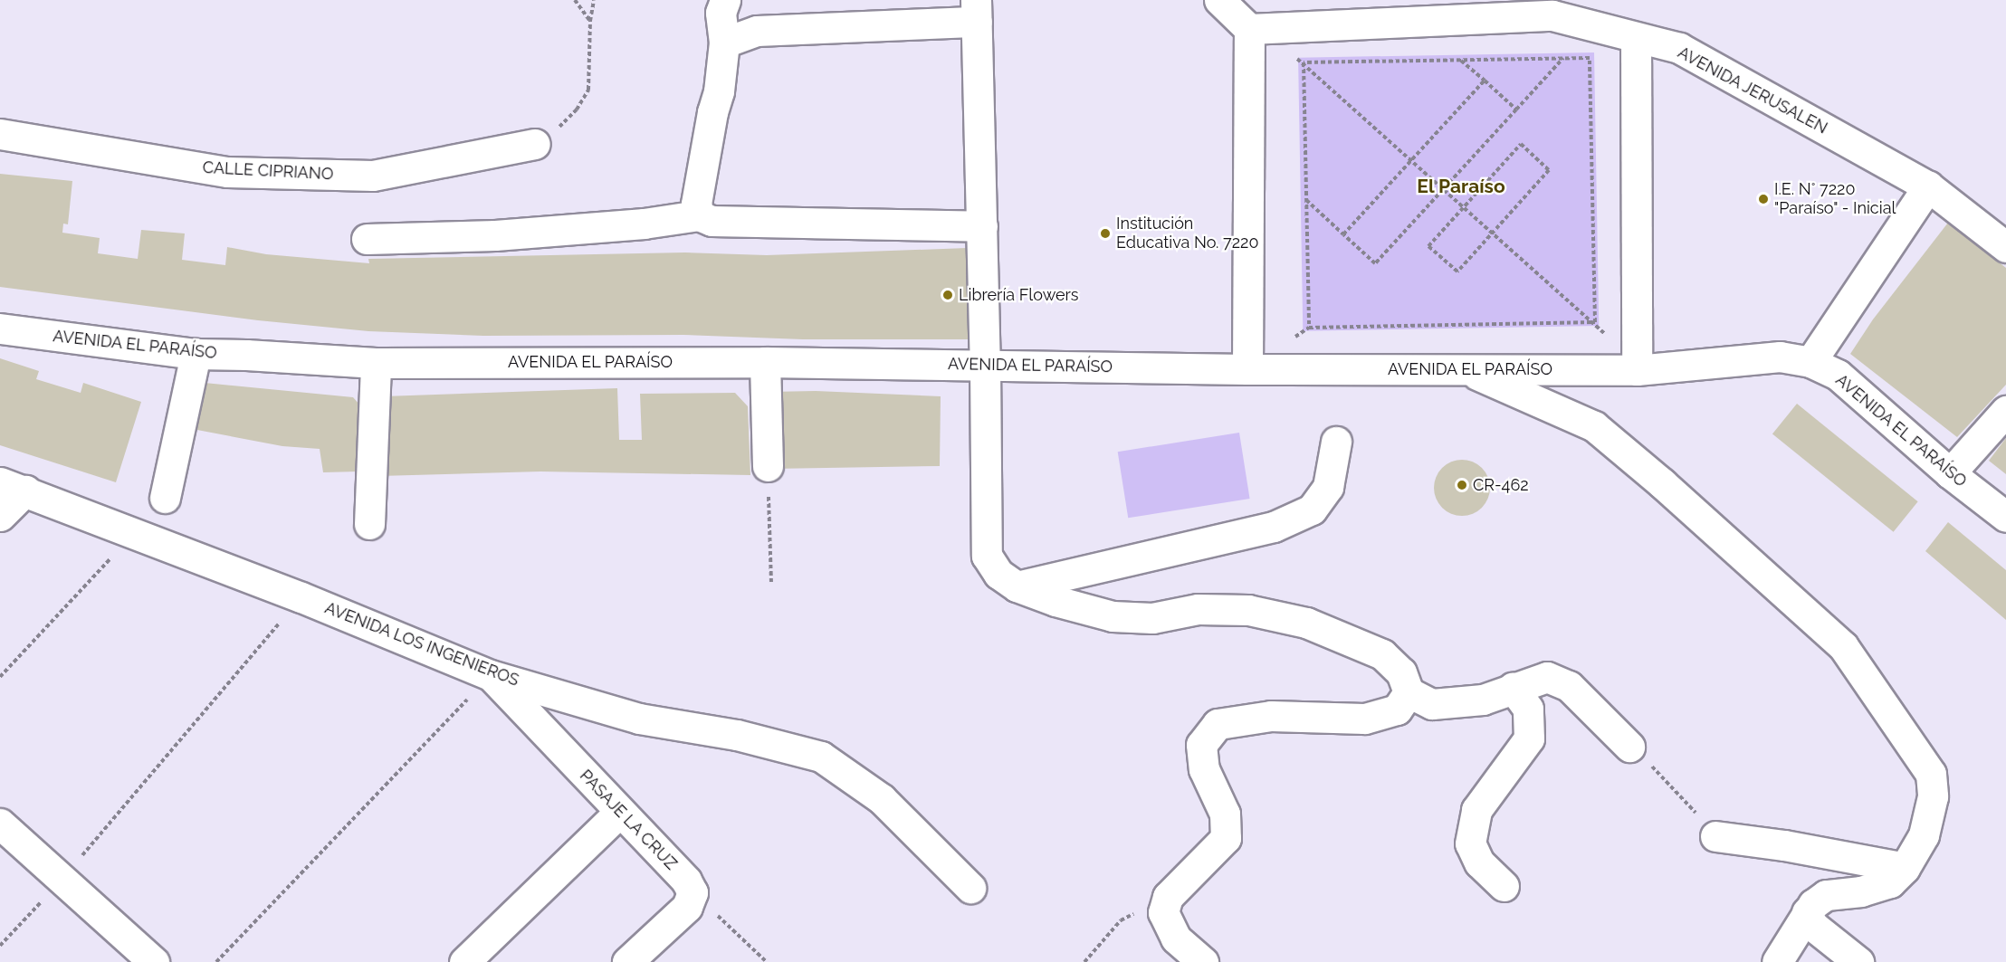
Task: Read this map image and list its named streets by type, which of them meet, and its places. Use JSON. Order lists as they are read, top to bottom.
{
  "streets": {
    "street": [
      "AVENIDA JERUSALEN",
      "CALLE CIPRIANO",
      "AVENIDA EL PARAÍSO",
      "AVENIDA LOS INGENIEROS",
      "PASAJE LA CRUZ"
    ]
  },
  "crossings": [
    ["AVENIDA LOS INGENIEROS", "PASAJE LA CRUZ"]
  ],
  "districts": ["El Paraíso"],
  "places": [
    "I.E. N° 7220 \"Paraíso\" - Inicial",
    "Institución Educativa No. 7220",
    "Librería Flowers",
    "CR-462"
  ]
}
